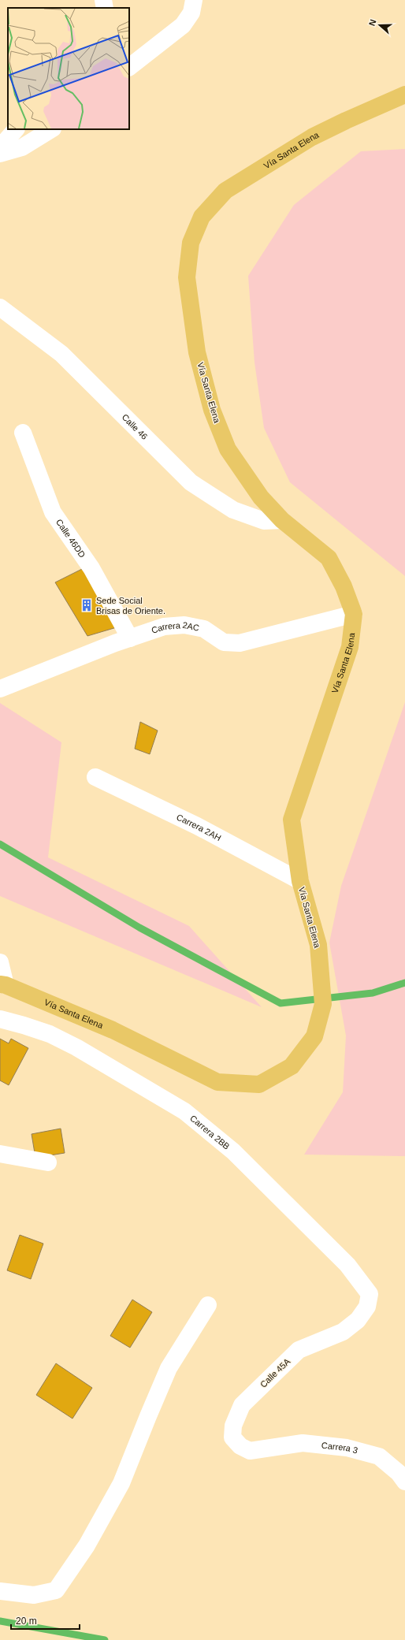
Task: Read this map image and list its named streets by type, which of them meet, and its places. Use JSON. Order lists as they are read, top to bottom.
{
  "streets": {
    "main road": ["Vía Santa Elena"],
    "street": [
      "Calle 46",
      "Calle 46DD",
      "Carrera 2AC",
      "Carrera 2AH",
      "Carrera 2BB",
      "Calle 45A",
      "Carrera 3"
    ]
  },
  "crossings": [
    ["Vía Santa Elena", "Calle 46"],
    ["Vía Santa Elena", "Carrera 2AC"],
    ["Vía Santa Elena", "Carrera 2AH"],
    ["Calle 46DD", "Carrera 2AC"],
    ["Carrera 2BB", "Calle 45A"],
    ["Calle 45A", "Carrera 3"]
  ],
  "places": {
    "building": ["Sede Social Brisas de Oriente."]
  },
  "scale_bar": "20 m",
  "north": "left"
}
